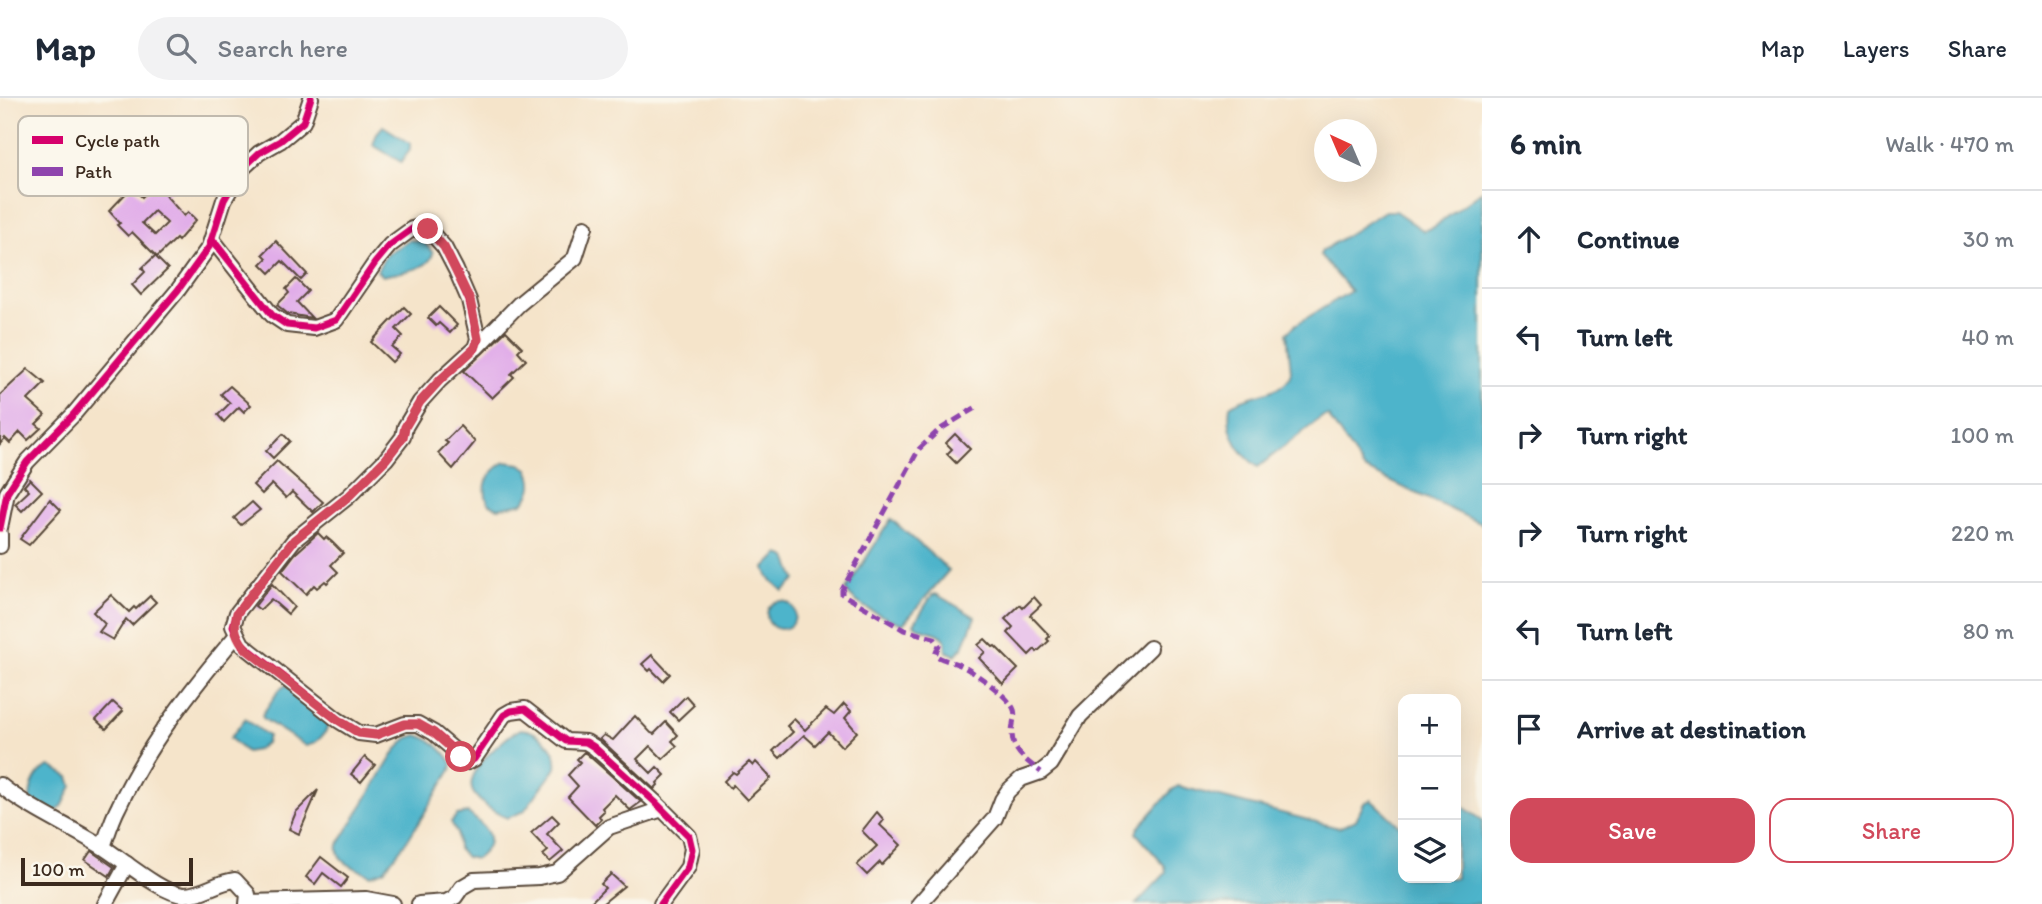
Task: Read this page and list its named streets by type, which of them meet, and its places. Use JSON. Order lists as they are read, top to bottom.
{
  "legend": ["Cycle path", "Path"],
  "scale_bar": "100 m",
  "north": "top left",
  "page": {
    "header": "Map",
    "search": "Search here",
    "nav": ["Map", "Layers", "Share"],
    "heading": ["6 min", "Walk · 470 m"],
    "list": [
      ["Continue", "30 m"],
      ["Turn left", "40 m"],
      ["Turn right", "100 m"],
      ["Turn right", "220 m"],
      ["Turn left", "80 m"],
      "Arrive at destination"
    ],
    "map_buttons": ["+", "−"],
    "buttons": ["Save", "Share"],
    "scale": "100 m"
  }
}
